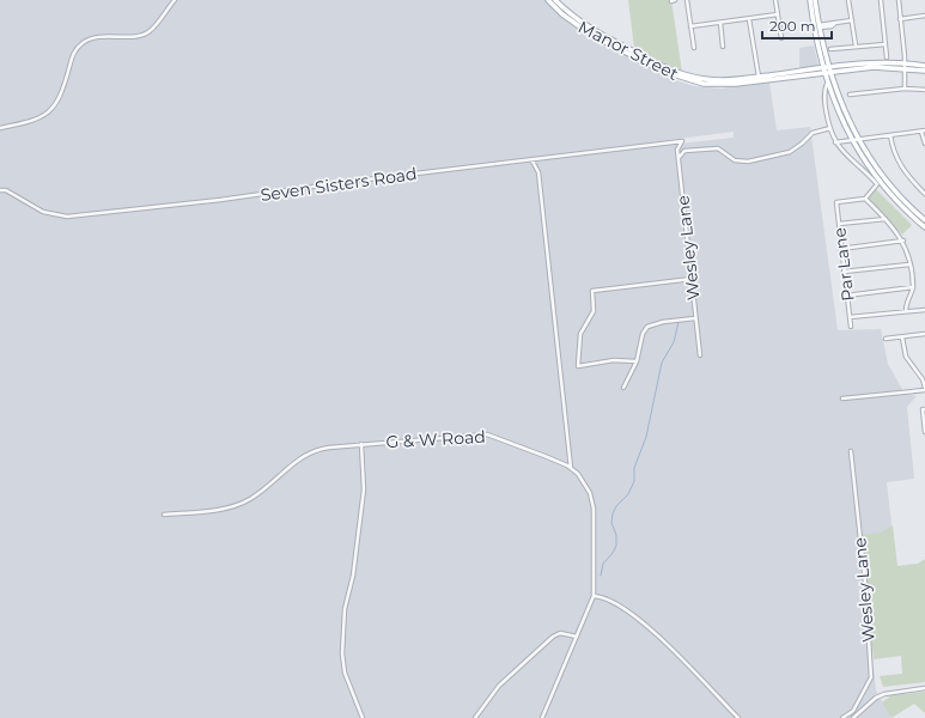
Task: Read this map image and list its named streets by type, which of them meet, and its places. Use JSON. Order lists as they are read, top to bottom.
{
  "streets": {
    "main road": ["Manor Street"],
    "street": [
      "Seven Sisters Road",
      "Wesley Lane",
      "Par Lane",
      "G & W Road"
    ]
  },
  "crossings": [
    ["Seven Sisters Road", "Wesley Lane"]
  ],
  "scale_bar": "200 m"
}
